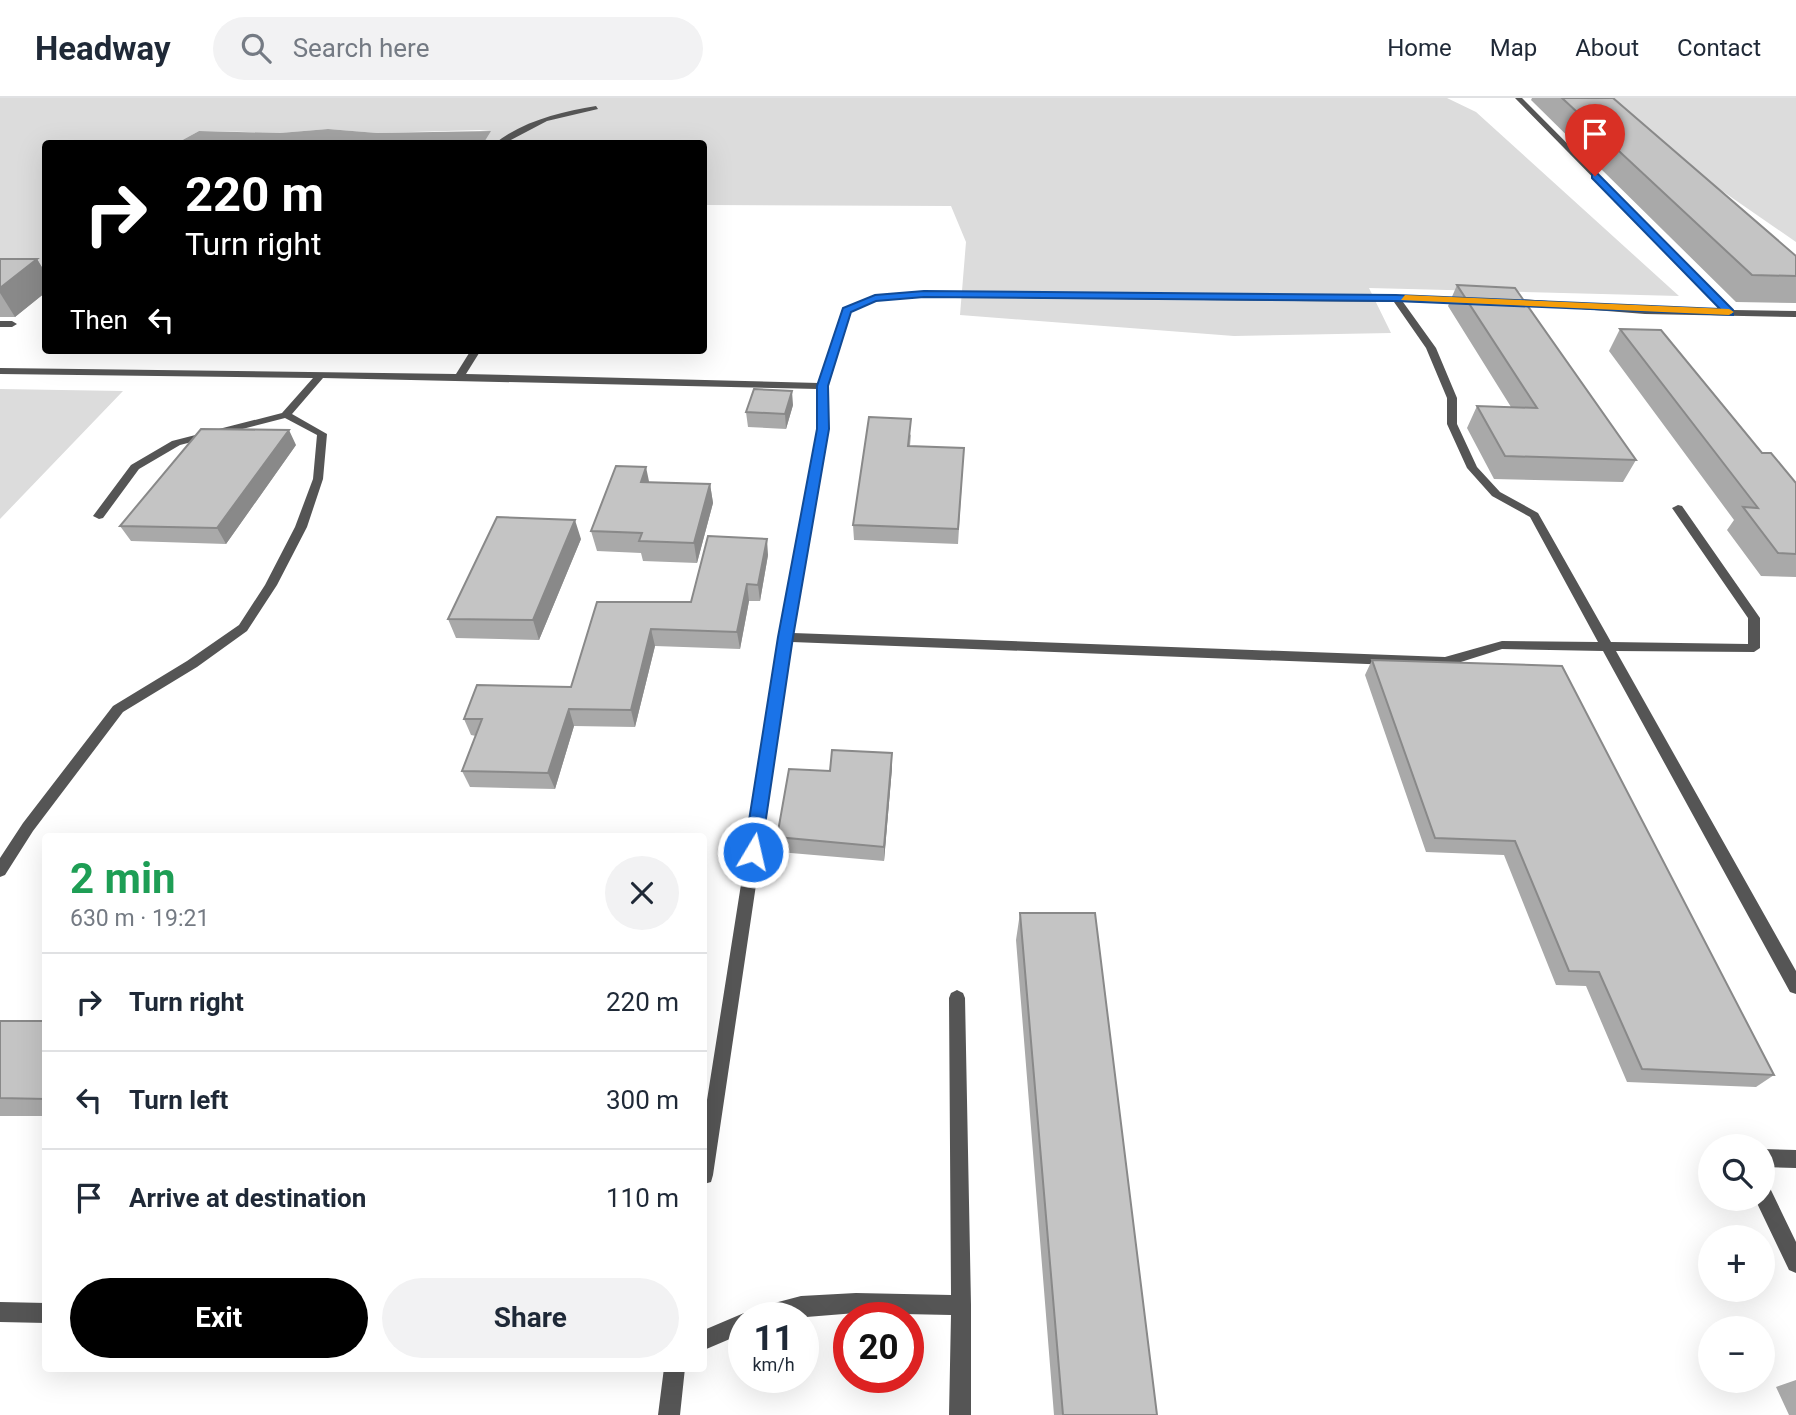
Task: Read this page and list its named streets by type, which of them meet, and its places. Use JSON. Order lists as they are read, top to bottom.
{
  "page": {
    "header": "Headway",
    "search": "Search here",
    "nav": [
      "Home",
      "Map",
      "About",
      "Contact"
    ],
    "turn": ["220 m", "Turn right"],
    "then": "Then",
    "heading": ["2 min", "630 m · 19:21"],
    "list": [
      {
        "name": "Turn right",
        "value": "220 m"
      },
      {
        "name": "Turn left",
        "value": "300 m"
      },
      {
        "name": "Arrive at destination",
        "value": "110 m"
      }
    ],
    "map_buttons": ["+", "−"],
    "buttons": ["Exit", "Share"],
    "speed": "11 km/h",
    "limit": "20"
  }
}
